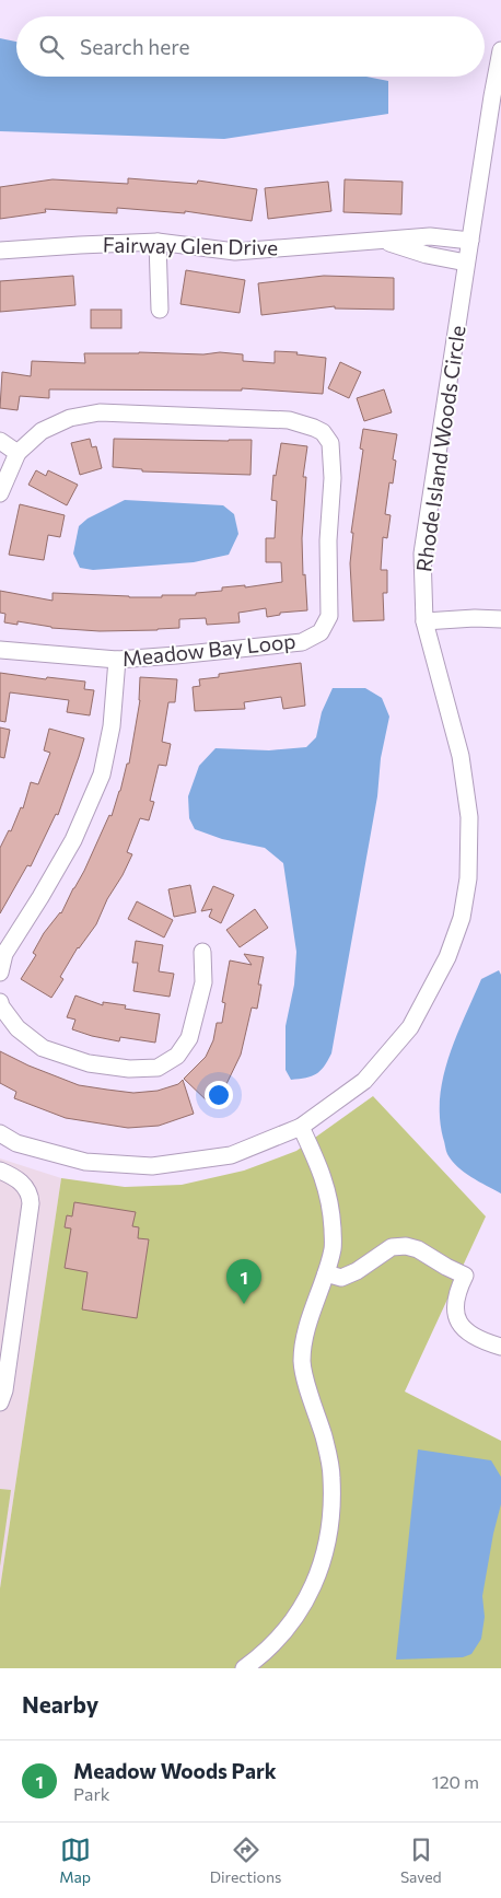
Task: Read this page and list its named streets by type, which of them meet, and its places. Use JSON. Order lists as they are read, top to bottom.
{
  "streets": {
    "street": ["Fairway Glen Drive", "Rhode Island Woods Circle", "Meadow Bay Loop"]
  },
  "crossings": [
    ["Fairway Glen Drive", "Rhode Island Woods Circle"]
  ],
  "page": {
    "search": "Search here",
    "pins": "1",
    "heading": "Nearby",
    "list": [
      {
        "mark": "1",
        "name": "Meadow Woods Park",
        "note": "Park",
        "value": "120 m"
      }
    ],
    "nav": ["Map", "Directions", "Saved"]
  }
}
